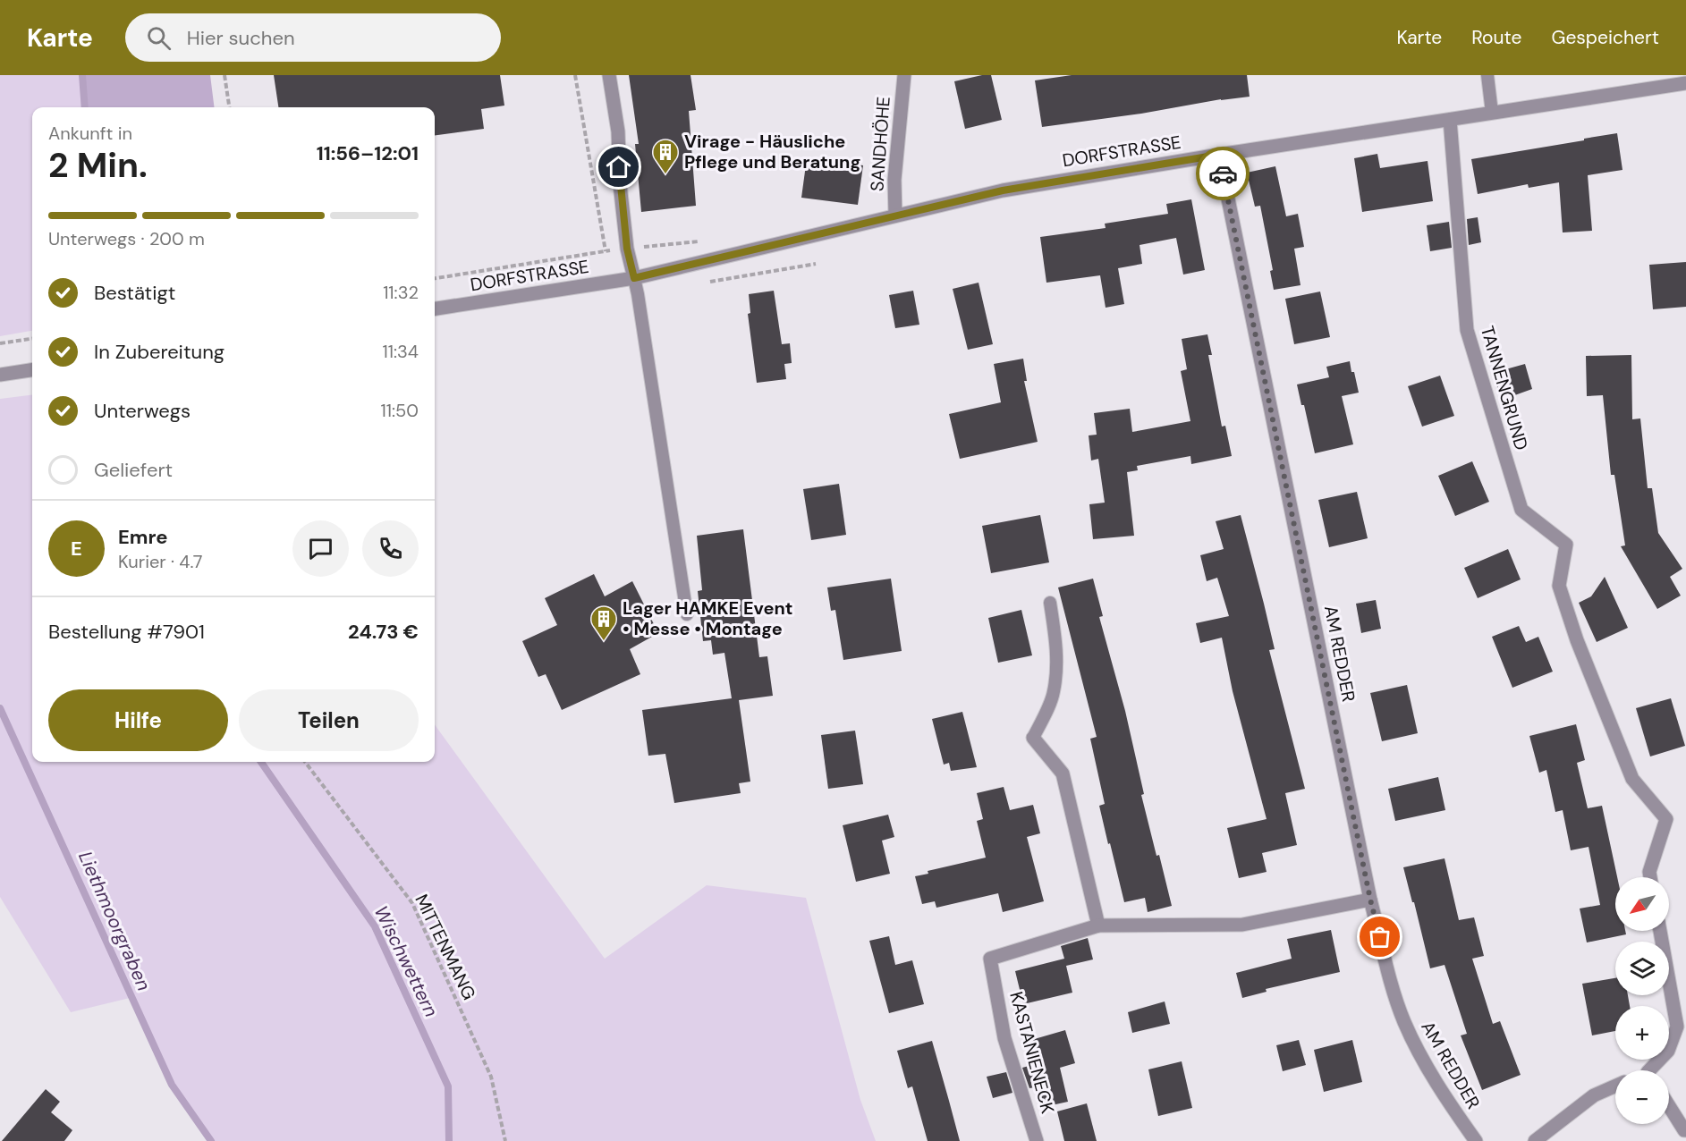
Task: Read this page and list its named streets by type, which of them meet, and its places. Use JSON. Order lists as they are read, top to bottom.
{
  "streets": {
    "street": [
      "SANDHÖHE",
      "DORFSTRASSE",
      "TANNENGRUND",
      "AM REDDER",
      "KASTANIENECK"
    ],
    "path": ["MITTENMANG"]
  },
  "crossings": [
    ["SANDHÖHE", "DORFSTRASSE"],
    ["DORFSTRASSE", "TANNENGRUND"],
    ["DORFSTRASSE", "AM REDDER"],
    ["AM REDDER", "KASTANIENECK"]
  ],
  "water": ["Liethmoorgraben", "Wischwettern"],
  "places": {
    "building": ["Virage - Häusliche Pflege und Beratung", "Lager HAMKE Event • Messe • Montage"]
  },
  "north": "bottom left",
  "page": {
    "header": "Karte",
    "search": "Hier suchen",
    "nav": ["Karte", "Route", "Gespeichert"],
    "heading": ["2 Min.", "Ankunft in", "11:56–12:01"],
    "panel": [
      "Emre",
      "Kurier · 4.7",
      "Bestellung #7901",
      "24.73 €"
    ],
    "bar": "Unterwegs · 200 m",
    "list": [
      ["Bestätigt", "11:32"],
      ["In Zubereitung", "11:34"],
      ["Unterwegs", "11:50"],
      "Geliefert"
    ],
    "round": "E",
    "buttons": ["Hilfe", "Teilen"],
    "map_buttons": ["+", "−"]
  }
}
